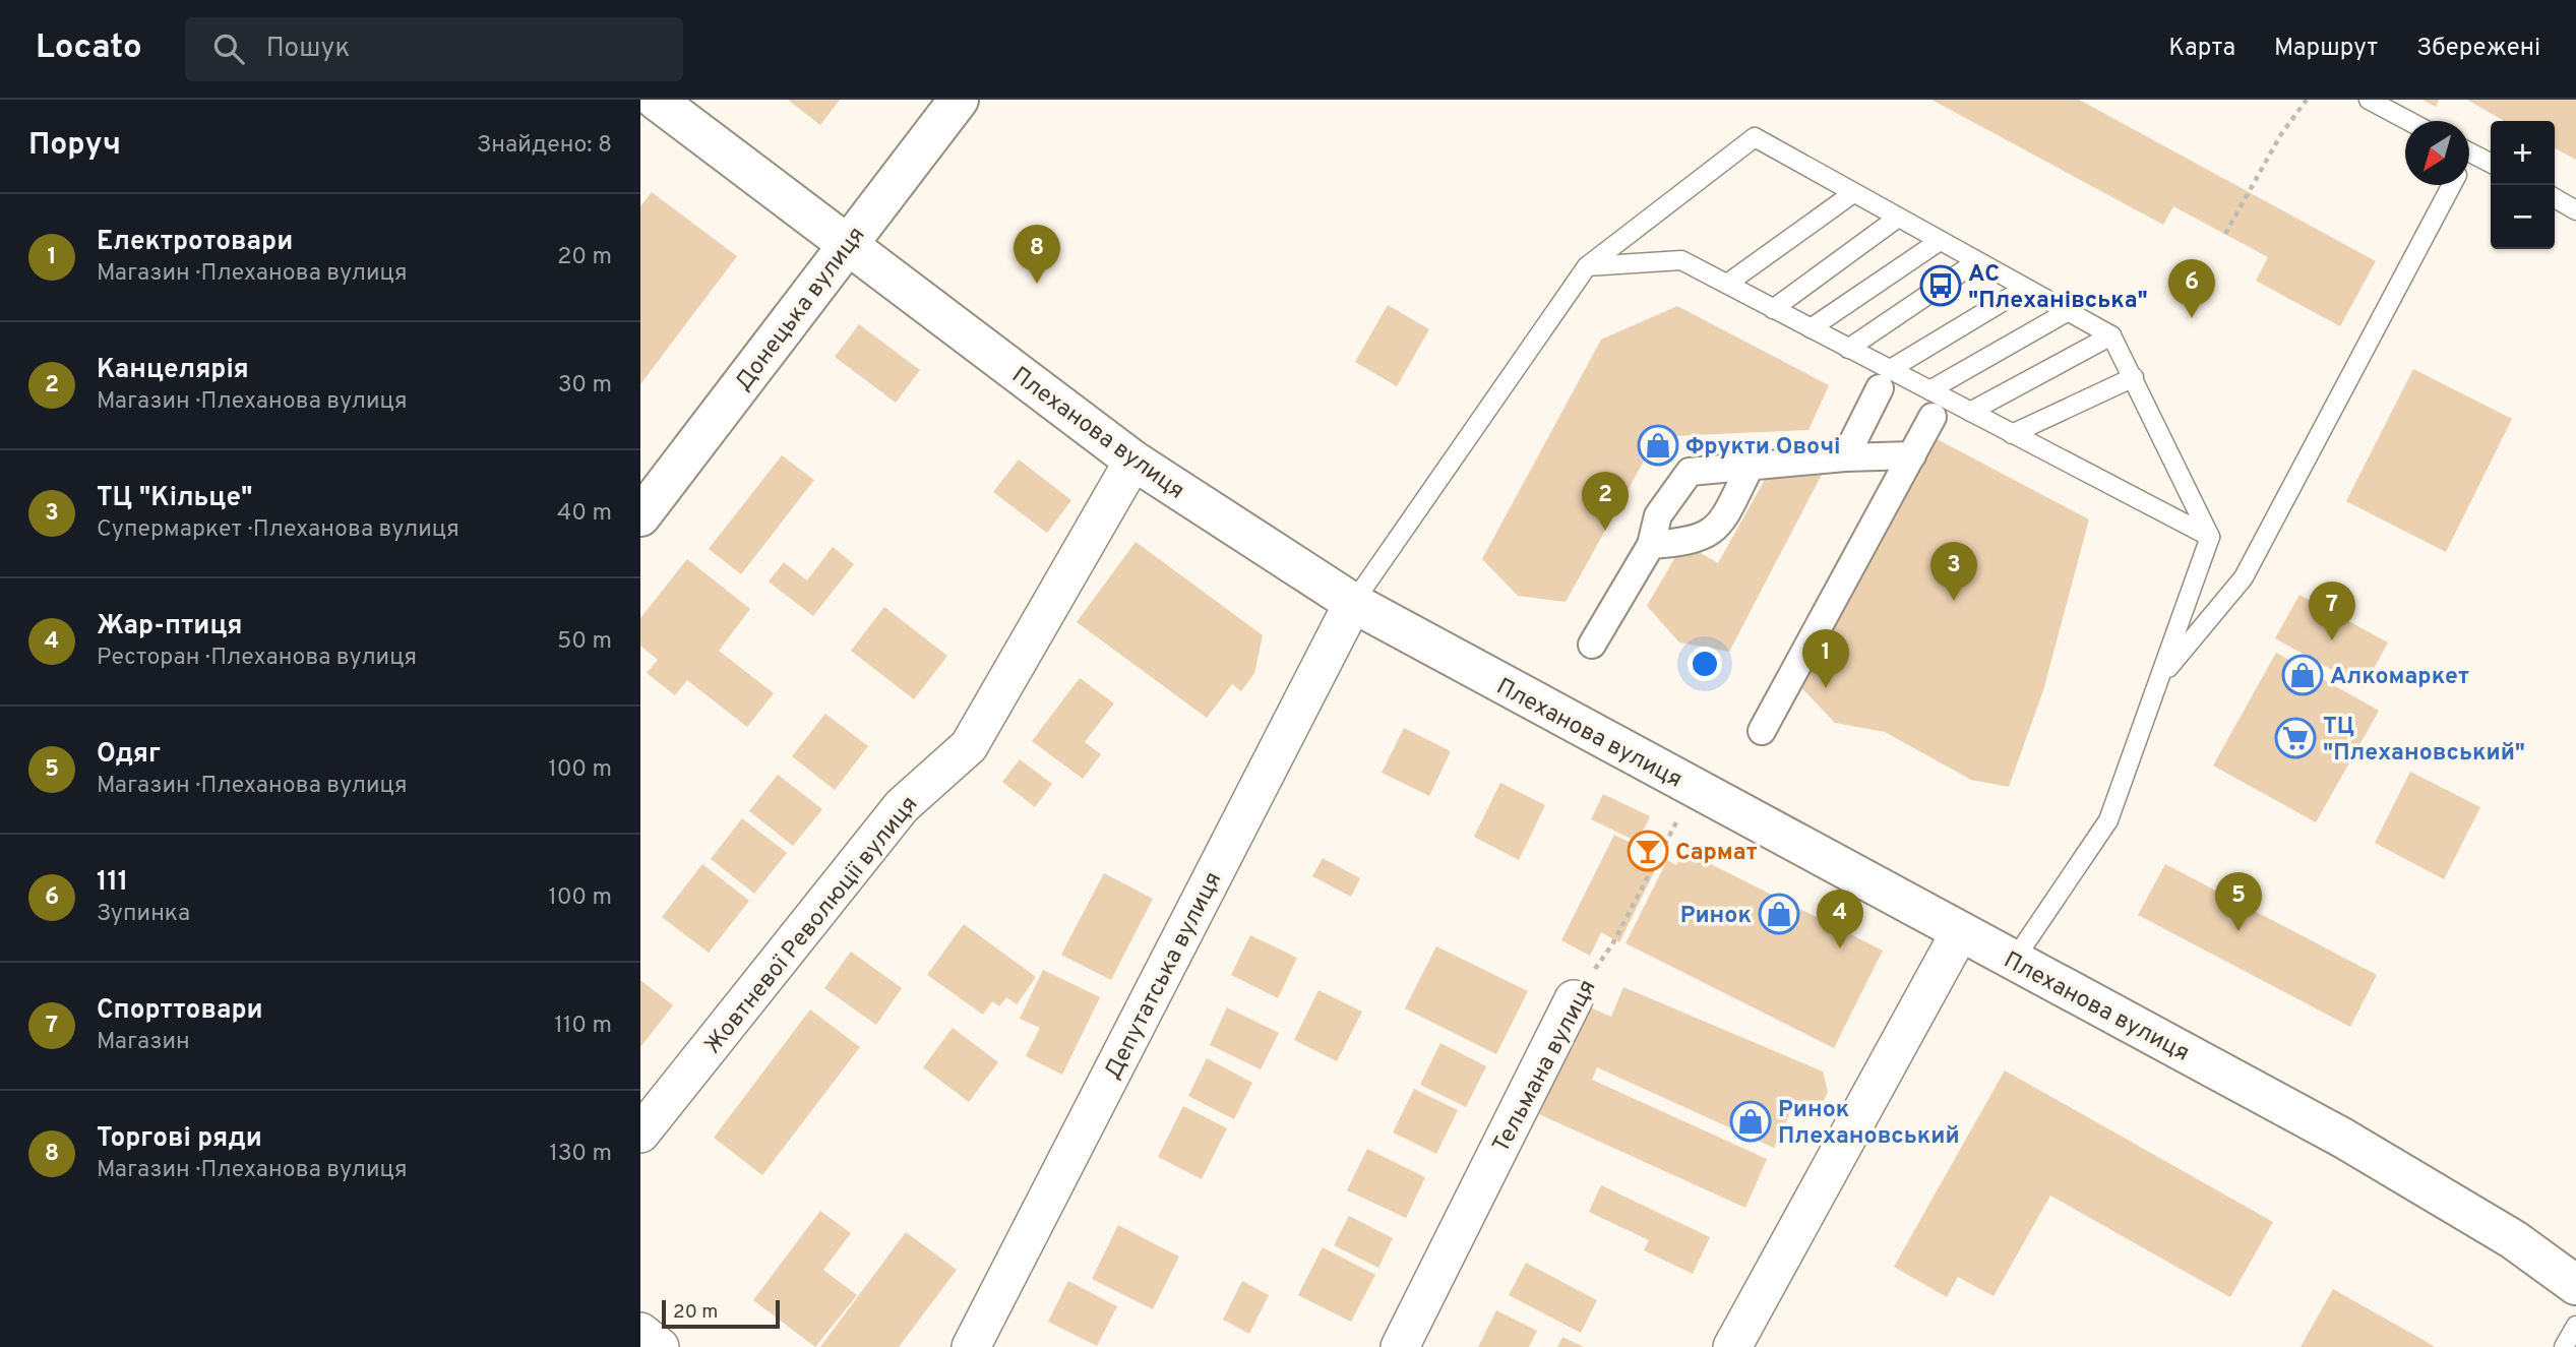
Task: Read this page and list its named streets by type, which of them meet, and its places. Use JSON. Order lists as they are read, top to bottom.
{
  "streets": {
    "street": [
      "Донецька вулиця",
      "Плеханова вулиця",
      "Жовтневої Революції вулиця",
      "Депутатська вулиця",
      "Тельмана вулиця"
    ]
  },
  "crossings": [
    ["Донецька вулиця", "Плеханова вулиця"],
    ["Плеханова вулиця", "Жовтневої Революції вулиця"],
    ["Плеханова вулиця", "Депутатська вулиця"],
    ["Плеханова вулиця", "Тельмана вулиця"]
  ],
  "places": {
    "bus stop": ["АС \"Плеханівська\""],
    "shop": [
      "Фрукти Овочі",
      "Алкомаркет",
      "Ринок",
      "Ринок Плехановський"
    ],
    "supermarket": ["ТЦ \"Плехановський\""],
    "bar": ["Сармат"]
  },
  "scale_bar": "20 m",
  "north": "bottom left",
  "page": {
    "header": "Locato",
    "search": "Пошук",
    "nav": ["Карта", "Маршрут", "Збережені"],
    "heading": ["Поруч", "Знайдено: 8"],
    "map_buttons": ["+", "−"],
    "list": [
      {
        "mark": "1",
        "name": "Електротовари",
        "note": "Магазин · Плеханова вулиця",
        "value": "20 m"
      },
      {
        "mark": "2",
        "name": "Канцелярія",
        "note": "Магазин · Плеханова вулиця",
        "value": "30 m"
      },
      {
        "mark": "3",
        "name": "ТЦ \"Кільце\"",
        "note": "Супермаркет · Плеханова вулиця",
        "value": "40 m"
      },
      {
        "mark": "4",
        "name": "Жар-птиця",
        "note": "Ресторан · Плеханова вулиця",
        "value": "50 m"
      },
      {
        "mark": "5",
        "name": "Одяг",
        "note": "Магазин · Плеханова вулиця",
        "value": "100 m"
      },
      {
        "mark": "6",
        "name": "111",
        "note": "Зупинка",
        "value": "100 m"
      },
      {
        "mark": "7",
        "name": "Спорттовари",
        "note": "Магазин",
        "value": "110 m"
      },
      {
        "mark": "8",
        "name": "Торгові ряди",
        "note": "Магазин · Плеханова вулиця",
        "value": "130 m"
      }
    ],
    "pins": [
      "8",
      "6",
      "2",
      "3",
      "7",
      "1",
      "5",
      "4"
    ],
    "scale": "20 m"
  }
}
